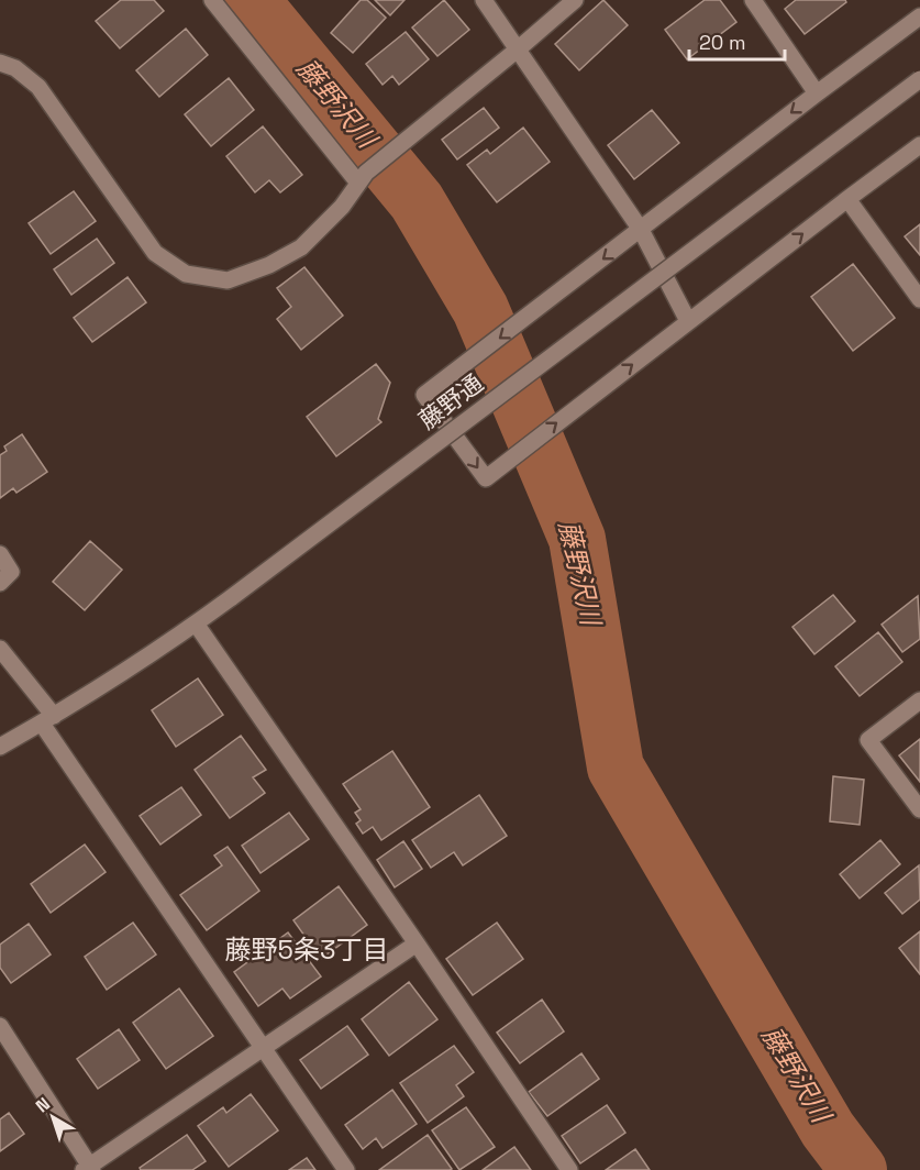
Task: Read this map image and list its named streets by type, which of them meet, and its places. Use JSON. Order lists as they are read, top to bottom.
{
  "streets": {
    "street": ["藤野通"]
  },
  "districts": ["藤野5条3丁目"],
  "water": ["藤野沢川"],
  "scale_bar": "20 m",
  "north": "top left"
}
